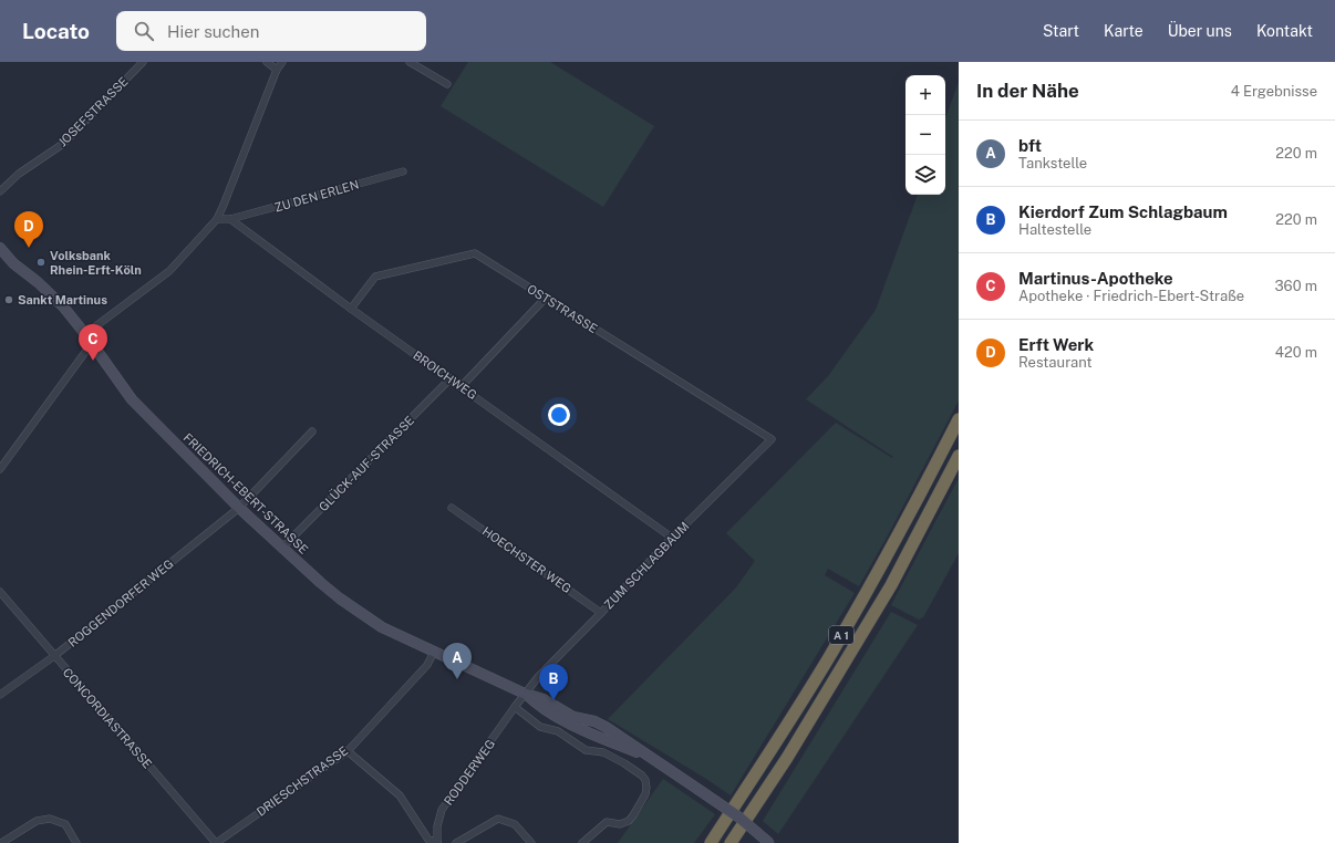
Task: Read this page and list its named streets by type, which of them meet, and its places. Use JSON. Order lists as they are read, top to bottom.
{
  "streets": {
    "highway": ["A 1"],
    "main road": ["FRIEDRICH-EBERT-STRASSE"],
    "street": [
      "JOSEFSTRASSE",
      "ZU DEN ERLEN",
      "OSTSTRASSE",
      "BROICHWEG",
      "GLÜCK-AUF-STRASSE",
      "HOECHSTER WEG",
      "ZUM SCHLAGBAUM",
      "ROGGENDORFER WEG",
      "CONCORDIASTRASSE",
      "RODDERWEG",
      "DRIESCHSTRASSE"
    ]
  },
  "crossings": [
    ["ZU DEN ERLEN", "BROICHWEG"],
    ["OSTSTRASSE", "BROICHWEG"],
    ["OSTSTRASSE", "ZUM SCHLAGBAUM"],
    ["BROICHWEG", "GLÜCK-AUF-STRASSE"],
    ["BROICHWEG", "ZUM SCHLAGBAUM"],
    ["GLÜCK-AUF-STRASSE", "FRIEDRICH-EBERT-STRASSE"],
    ["FRIEDRICH-EBERT-STRASSE", "ZUM SCHLAGBAUM"],
    ["FRIEDRICH-EBERT-STRASSE", "ROGGENDORFER WEG"],
    ["FRIEDRICH-EBERT-STRASSE", "RODDERWEG"],
    ["FRIEDRICH-EBERT-STRASSE", "DRIESCHSTRASSE"],
    ["HOECHSTER WEG", "ZUM SCHLAGBAUM"],
    ["ZUM SCHLAGBAUM", "RODDERWEG"],
    ["ROGGENDORFER WEG", "CONCORDIASTRASSE"],
    ["CONCORDIASTRASSE", "DRIESCHSTRASSE"],
    ["RODDERWEG", "DRIESCHSTRASSE"]
  ],
  "places": ["Volksbank Rhein-Erft-Köln", "Sankt Martinus"],
  "page": {
    "header": "Locato",
    "search": "Hier suchen",
    "nav": [
      "Start",
      "Karte",
      "Über uns",
      "Kontakt"
    ],
    "heading": ["In der Nähe", "4 Ergebnisse"],
    "map_buttons": ["+", "−"],
    "list": [
      {
        "mark": "A",
        "name": "bft",
        "note": "Tankstelle",
        "value": "220 m"
      },
      {
        "mark": "B",
        "name": "Kierdorf Zum Schlagbaum",
        "note": "Haltestelle",
        "value": "220 m"
      },
      {
        "mark": "C",
        "name": "Martinus-Apotheke",
        "note": "Apotheke · Friedrich-Ebert-Straße",
        "value": "360 m"
      },
      {
        "mark": "D",
        "name": "Erft Werk",
        "note": "Restaurant",
        "value": "420 m"
      }
    ],
    "pins": [
      "D",
      "C",
      "A",
      "B"
    ]
  }
}
